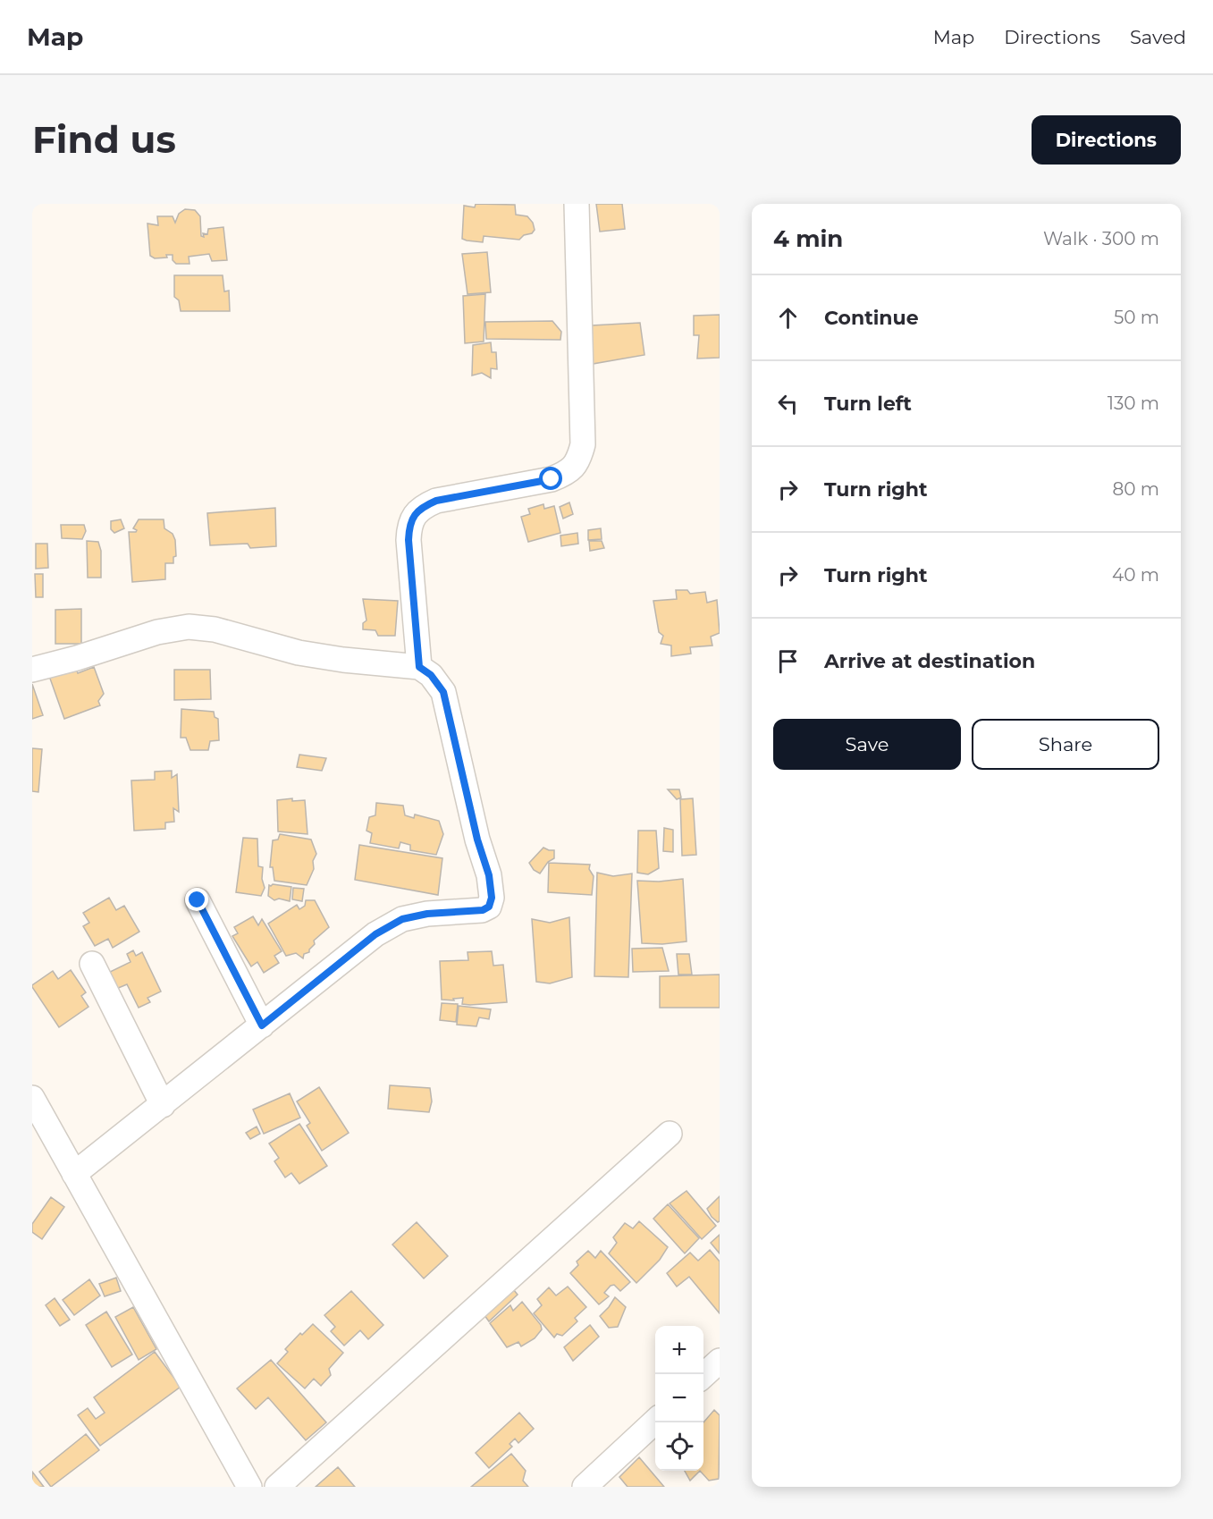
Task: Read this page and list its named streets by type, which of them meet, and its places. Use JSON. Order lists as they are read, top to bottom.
{
  "page": {
    "header": "Map",
    "nav": ["Map", "Directions", "Saved"],
    "buttons": [
      "Directions",
      ["Save", "Share"]
    ],
    "title": "Find us",
    "heading": ["4 min", "Walk · 300 m"],
    "list": [
      ["Continue", "50 m"],
      ["Turn left", "130 m"],
      ["Turn right", "80 m"],
      ["Turn right", "40 m"],
      "Arrive at destination"
    ],
    "map_buttons": ["+", "−"]
  }
}
